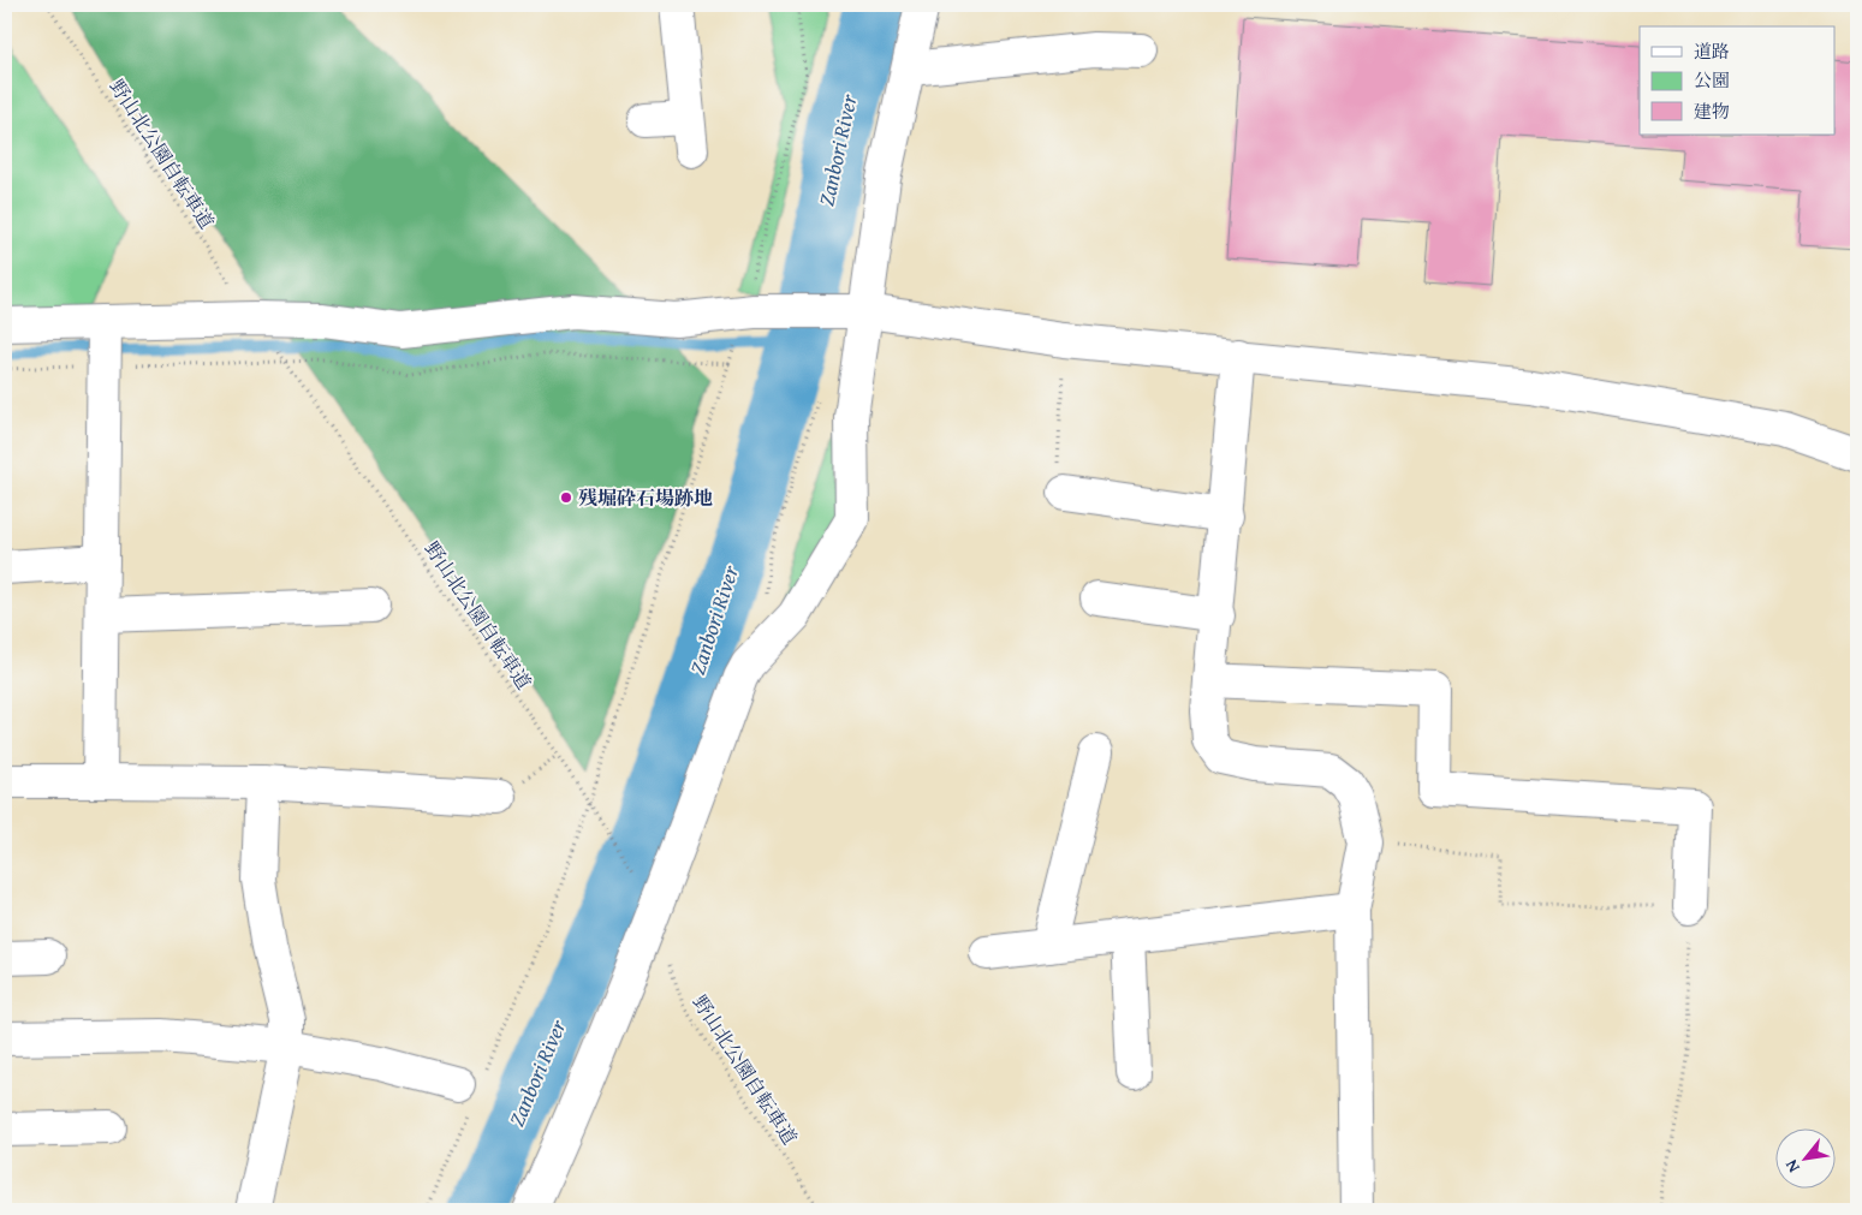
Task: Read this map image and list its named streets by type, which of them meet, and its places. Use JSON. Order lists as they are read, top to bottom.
{
  "streets": {
    "path": ["野山北公園自転車道"]
  },
  "water": ["Zanbori River"],
  "places": ["残堀砕石場跡地"],
  "legend": ["道路", "公園", "建物"],
  "north": "bottom left"
}
